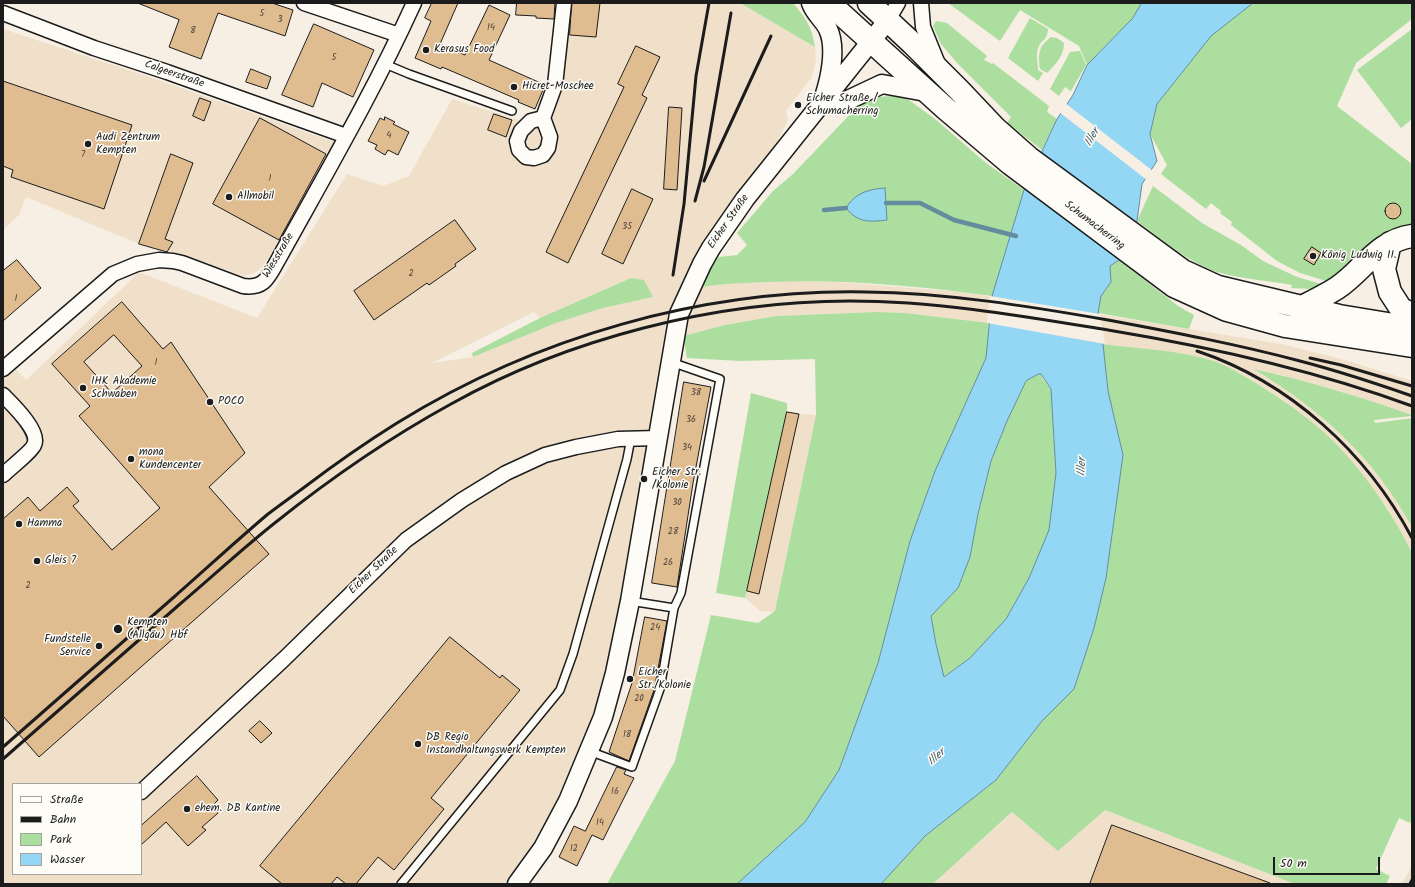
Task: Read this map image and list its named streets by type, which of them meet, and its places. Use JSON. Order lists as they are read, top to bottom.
{
  "streets": {
    "main road": ["Schumacherring"],
    "street": ["Calgeerstraße", "Eicher Straße", "Wiesstraße"]
  },
  "crossings": [
    ["Calgeerstraße", "Wiesstraße"],
    ["Eicher Straße", "Schumacherring"]
  ],
  "water": ["Iller"],
  "places": [
    "Kerasus Food",
    "Hicret-Moschee",
    "Eicher Straße / Schumacherring",
    "Audi Zentrum Kempten",
    "Allmobil",
    "König Ludwig II.",
    "IHK Akademie Schwaben",
    "POCO",
    "mona Kundencenter",
    "Eicher Str. /Kolonie",
    "Hamma",
    "Gleis 7",
    "Kempten (Allgäu) Hbf",
    "Fundstelle Service",
    "Eicher Str./Kolonie",
    "DB Regio Instandhaltungswerk Kempten",
    "ehem. DB Kantine"
  ],
  "house_numbers": [
    "5",
    "3",
    "14",
    "8",
    "5",
    "4",
    "7",
    "1",
    "35",
    "2",
    "1",
    "1",
    "38",
    "36",
    "34",
    "30",
    "28",
    "26",
    "2",
    "24",
    "20",
    "18",
    "16",
    "14",
    "12"
  ],
  "legend": [
    "Straße",
    "Bahn",
    "Park",
    "Wasser"
  ],
  "scale_bar": "50 m"
}
